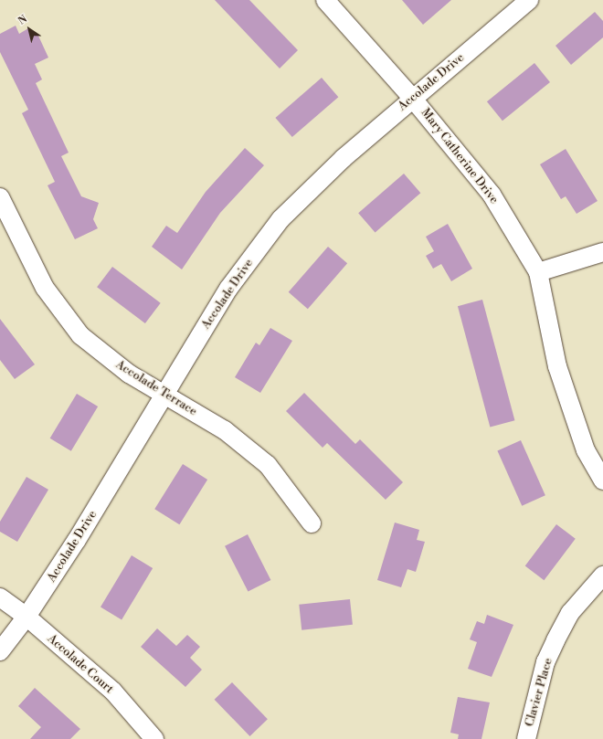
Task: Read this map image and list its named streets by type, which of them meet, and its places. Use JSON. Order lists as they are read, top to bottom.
{
  "streets": {
    "street": [
      "Accolade Drive",
      "Mary Catherine Drive",
      "Accolade Terrace",
      "Accolade Court",
      "Clavier Place"
    ]
  },
  "crossings": [
    ["Accolade Drive", "Mary Catherine Drive"],
    ["Accolade Drive", "Accolade Terrace"],
    ["Accolade Drive", "Accolade Court"]
  ],
  "north": "top left"
}
